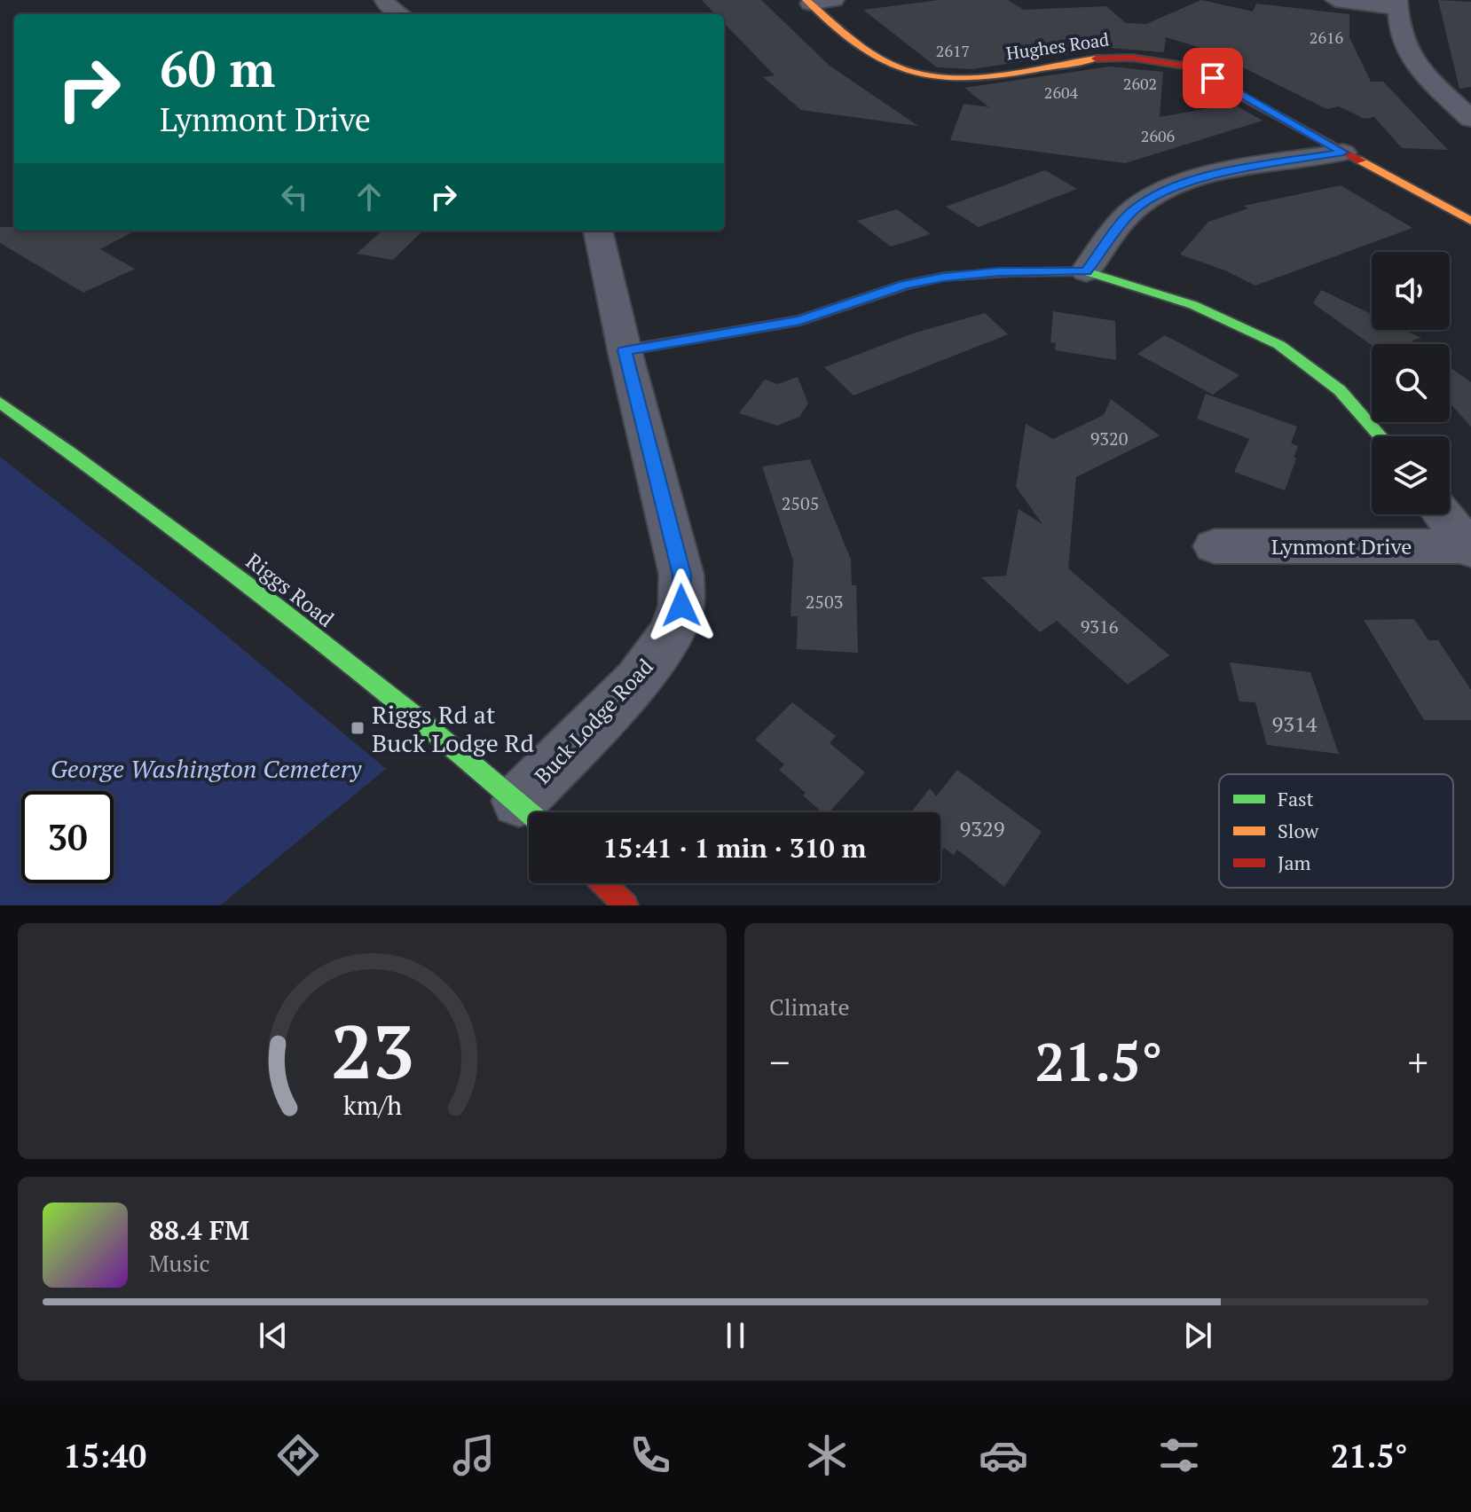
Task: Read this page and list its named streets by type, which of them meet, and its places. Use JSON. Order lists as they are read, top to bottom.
{
  "streets": {
    "street": [
      "Hughes Road",
      "Lynmont Drive",
      "Riggs Road",
      "Buck Lodge Road"
    ]
  },
  "crossings": [
    ["Riggs Road", "Buck Lodge Road"]
  ],
  "parks": ["George Washington Cemetery"],
  "places": {
    "transit": ["Riggs Rd at Buck Lodge Rd"]
  },
  "house_numbers": [
    "2616",
    "2617",
    "2602",
    "2604",
    "2606",
    "9320",
    "2505",
    "2503",
    "9316",
    "9314",
    "9329"
  ],
  "legend": ["Fast", "Slow", "Jam"],
  "page": {
    "turn": ["60 m", "Lynmont Drive"],
    "limit": "30",
    "trip": "15:41 · 1 min · 310 m",
    "tile": "Climate",
    "heat": ["−", "21.5°", "+"],
    "song": ["88.4 FM", "Music"],
    "tabs": ["15:40", "21.5°"],
    "gauge": ["23", "km/h"]
  }
}
